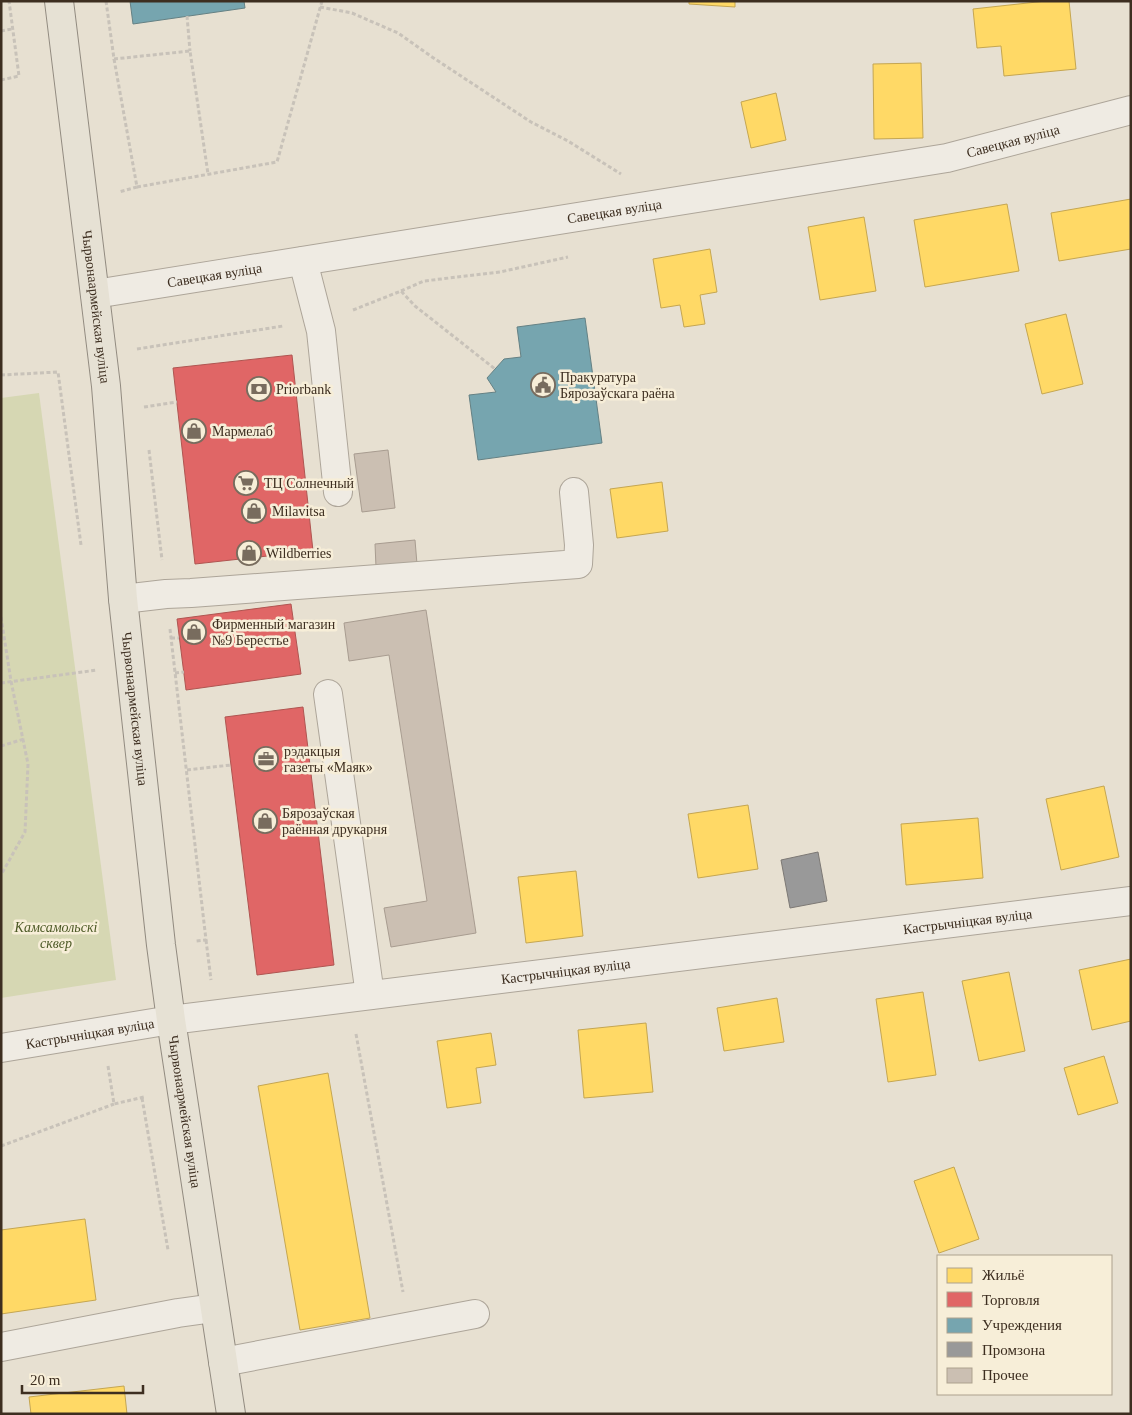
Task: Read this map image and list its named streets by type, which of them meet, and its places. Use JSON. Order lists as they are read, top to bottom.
{
  "streets": {
    "main road": ["Чырвонаармейская вуліца"],
    "street": ["Савецкая вуліца", "Кастрычніцкая вуліца"]
  },
  "crossings": [
    ["Савецкая вуліца", "Чырвонаармейская вуліца"],
    ["Чырвонаармейская вуліца", "Кастрычніцкая вуліца"]
  ],
  "parks": ["Камсамольскі сквер"],
  "places": {
    "public building": ["Пракуратура Бярозаўскага раёна"],
    "bank": ["Priorbank"],
    "shop": [
      "Мармелаб",
      "Milavitsa",
      "Wildberries",
      "Фирменный магазин №9 Берестье",
      "Бярозаўская раённая друкарня"
    ],
    "supermarket": ["ТЦ Солнечный"],
    "office": ["рэдакцыя газеты «Маяк»"]
  },
  "legend": [
    "Жильё",
    "Торговля",
    "Учреждения",
    "Промзона",
    "Прочее"
  ],
  "scale_bar": "20 m"
}
